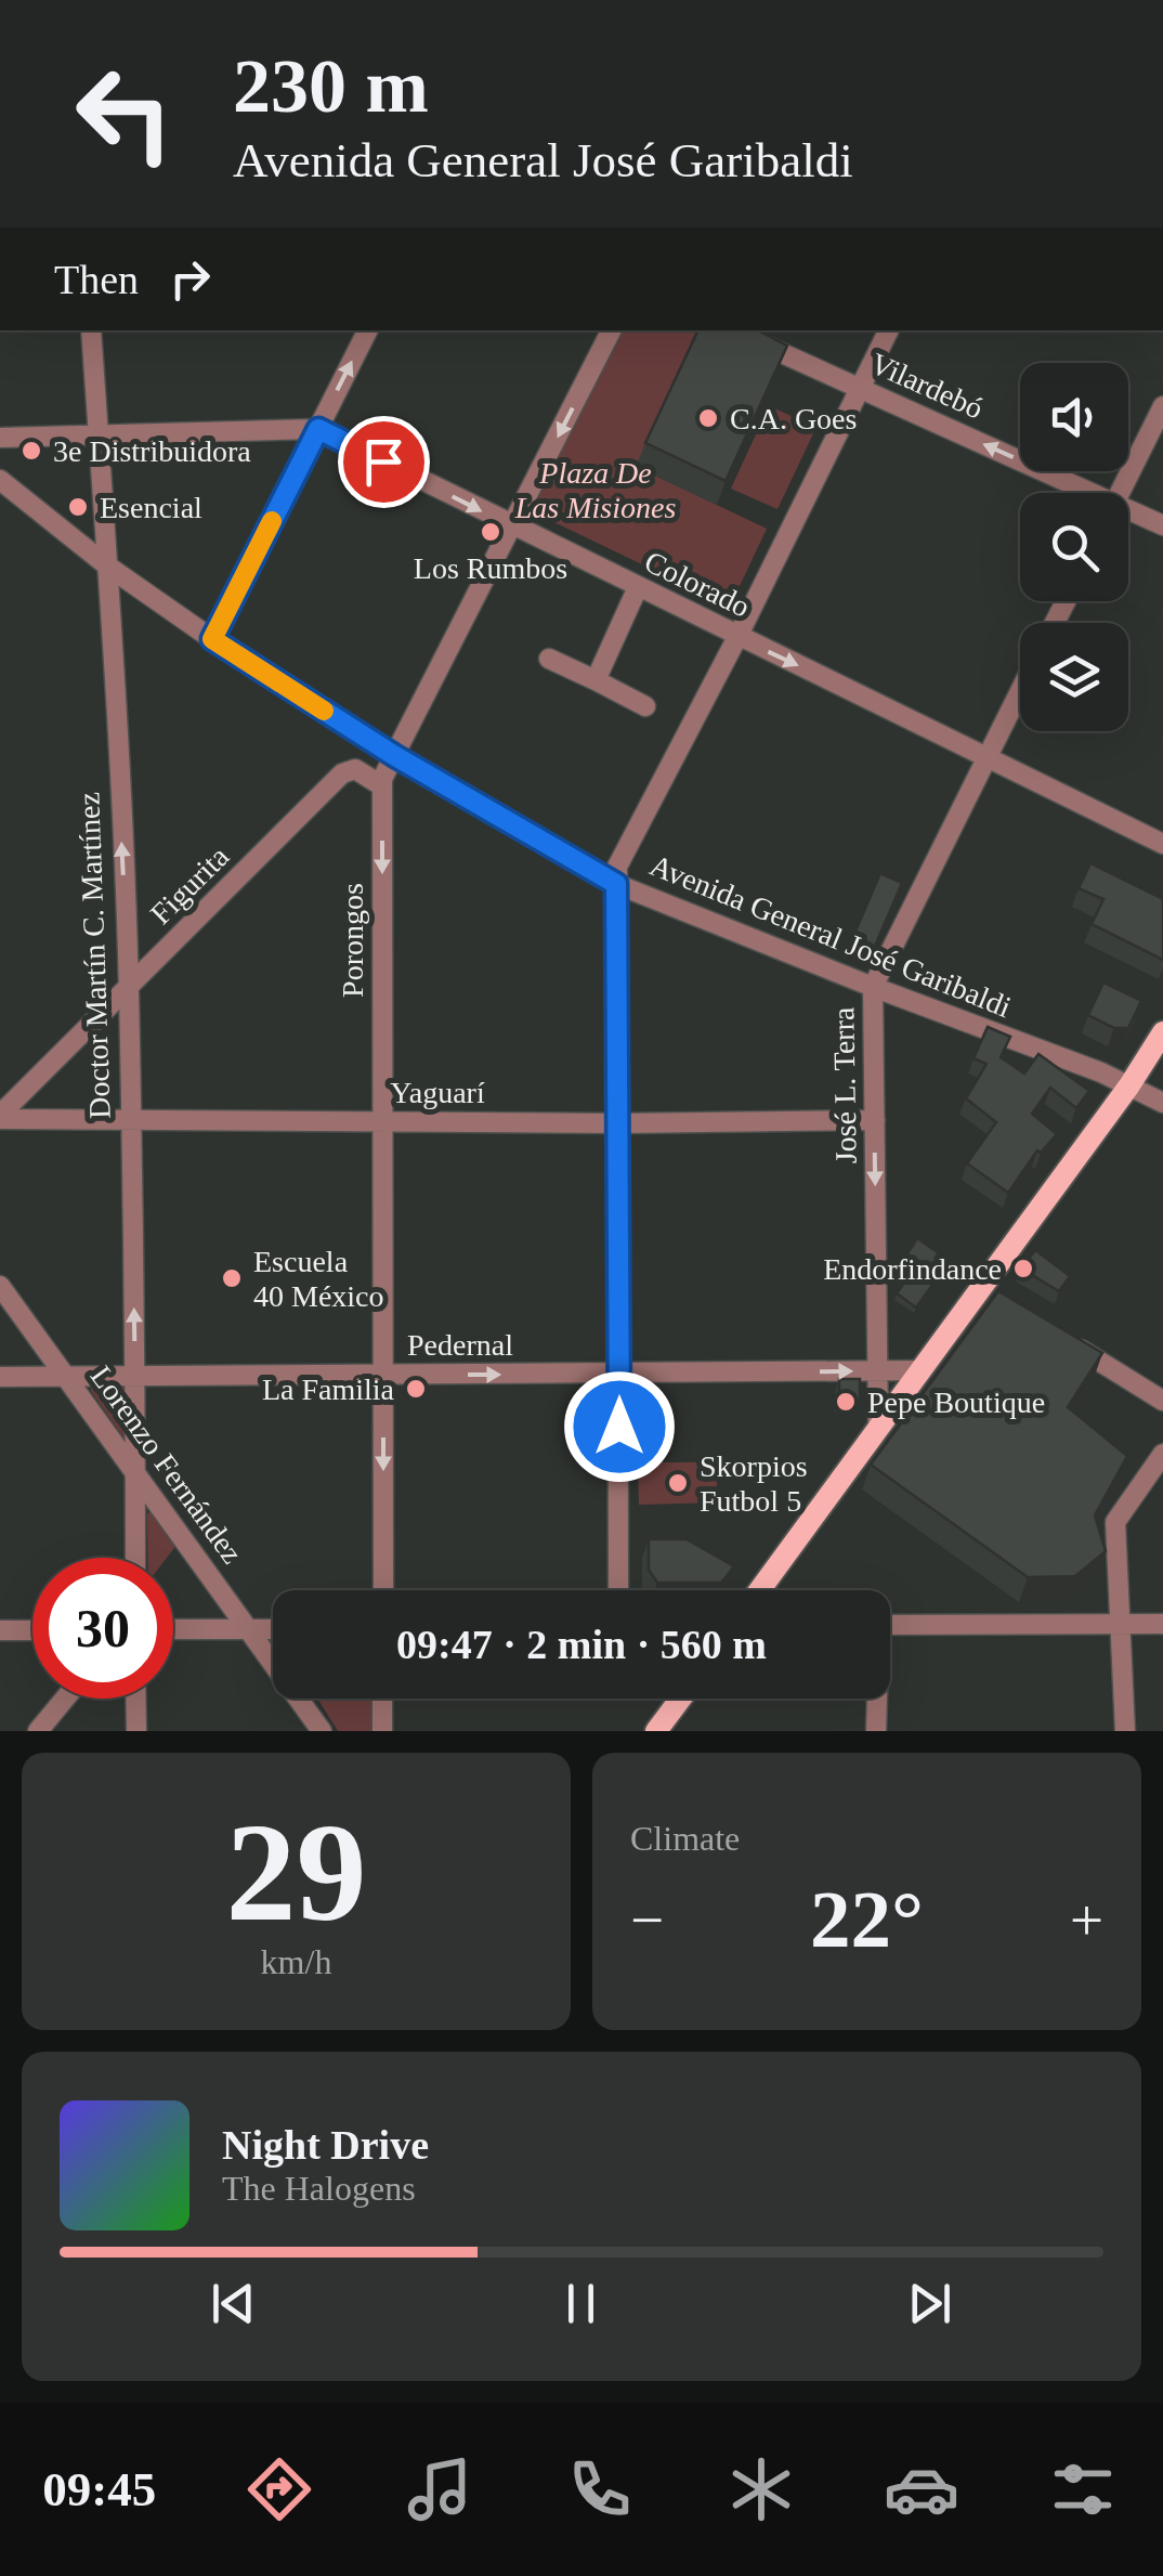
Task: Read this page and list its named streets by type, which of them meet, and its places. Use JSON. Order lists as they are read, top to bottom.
{
  "streets": {
    "street": [
      "Vilardebó",
      "Colorado",
      "Figurita",
      "Avenida General José Garibaldi",
      "Porongos",
      "Doctor Martín C. Martínez",
      "José L. Terra",
      "Yaguarí",
      "Pedernal",
      "Lorenzo Fernández"
    ]
  },
  "crossings": [
    ["Colorado", "Porongos"],
    ["Colorado", "Doctor Martín C. Martínez"],
    ["Colorado", "José L. Terra"],
    ["Figurita", "Porongos"],
    ["Figurita", "Doctor Martín C. Martínez"],
    ["Figurita", "Yaguarí"],
    ["Avenida General José Garibaldi", "Porongos"],
    ["Avenida General José Garibaldi", "Doctor Martín C. Martínez"],
    ["Avenida General José Garibaldi", "José L. Terra"],
    ["Porongos", "Yaguarí"],
    ["Porongos", "Pedernal"],
    ["Doctor Martín C. Martínez", "Yaguarí"],
    ["Doctor Martín C. Martínez", "Pedernal"],
    ["Doctor Martín C. Martínez", "Lorenzo Fernández"],
    ["José L. Terra", "Yaguarí"],
    ["José L. Terra", "Pedernal"],
    ["Pedernal", "Lorenzo Fernández"]
  ],
  "one_way": [
    "Vilardebó",
    "Colorado",
    "Porongos",
    "Doctor Martín C. Martínez",
    "Pedernal"
  ],
  "parks": ["Plaza De Las Misiones"],
  "places": [
    "C.A. Goes",
    "3e Distribuidora",
    "Esencial",
    "Los Rumbos",
    "Endorfindance",
    "Escuela 40 México",
    "La Familia",
    "Pepe Boutique",
    "Skorpios Futbol 5"
  ],
  "page": {
    "turn": ["230 m", "Avenida General José Garibaldi"],
    "then": "Then",
    "limit": "30",
    "trip": "09:47 · 2 min · 560 m",
    "tile": [
      ["29", "km/h"],
      "Climate"
    ],
    "heat": ["−", "22°", "+"],
    "song": ["Night Drive", "The Halogens"],
    "tabs": "09:45"
  }
}
